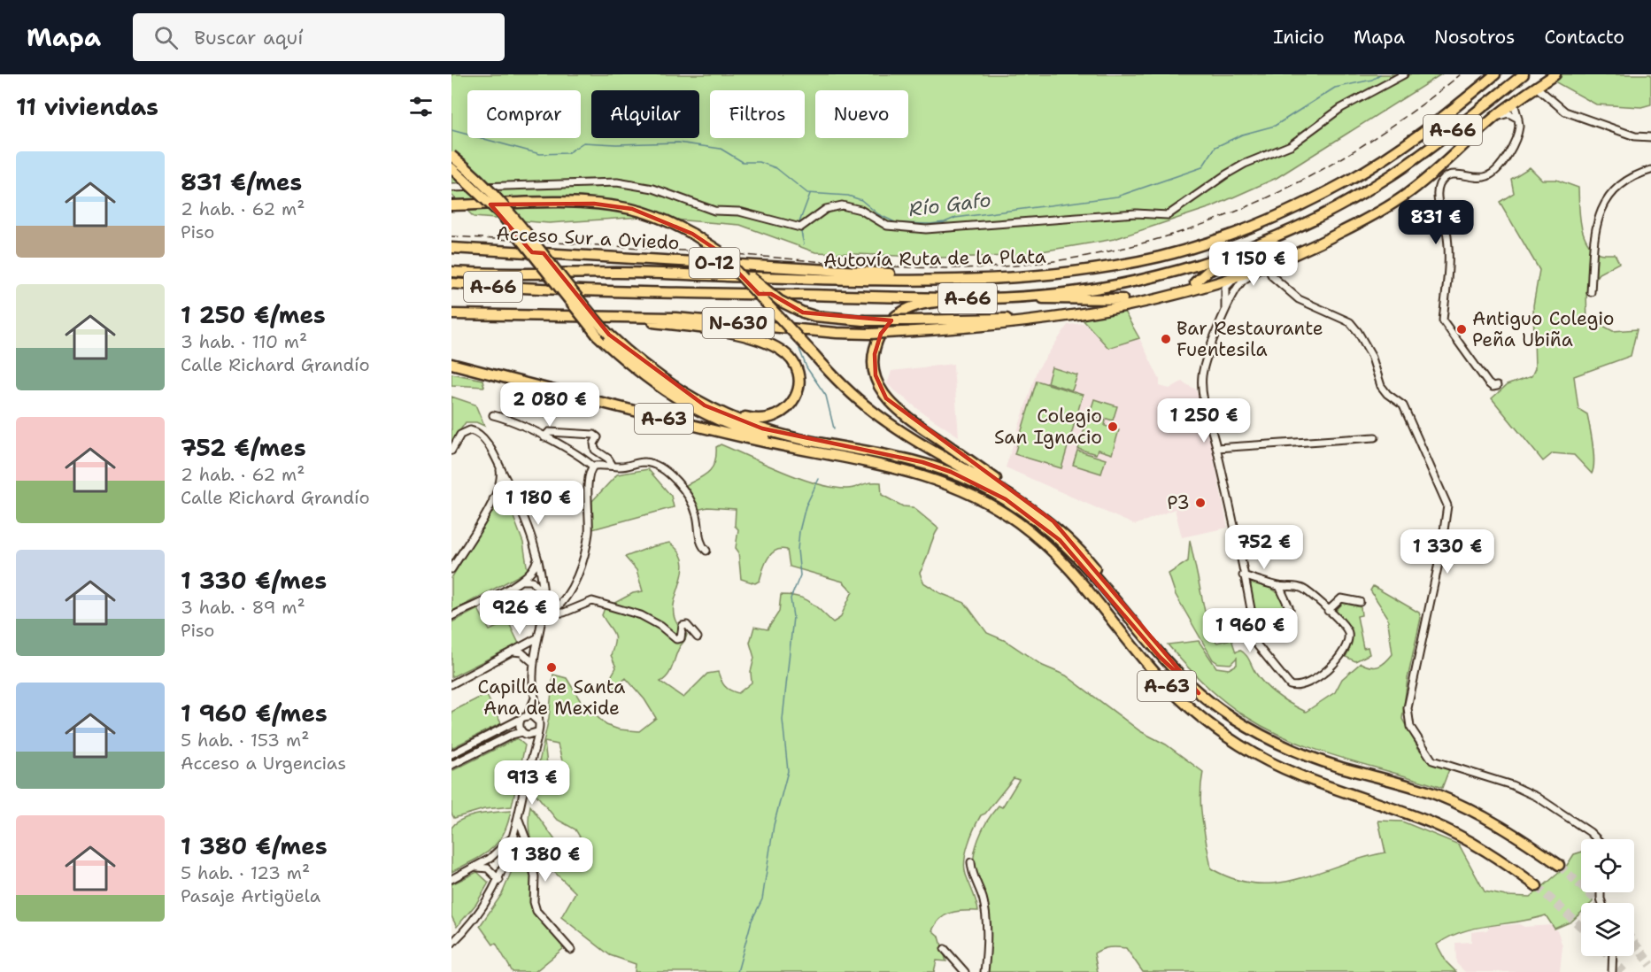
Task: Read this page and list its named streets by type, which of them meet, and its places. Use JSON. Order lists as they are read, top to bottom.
{
  "streets": {
    "highway": [
      "A-66",
      "Acceso Sur a Oviedo",
      "Autovía Ruta de la Plata",
      "O-12",
      "N-630",
      "A-63"
    ]
  },
  "crossings": [
    ["Acceso Sur a Oviedo", "Autovía Ruta de la Plata"]
  ],
  "water": ["Río Gafo"],
  "places": [
    "Antiguo Colegio Peña Ubiña",
    "Bar Restaurante Fuentesila",
    "Colegio San Ignacio",
    "P3",
    "Capilla de Santa Ana de Mexide"
  ],
  "page": {
    "header": "Mapa",
    "search": "Buscar aquí",
    "nav": [
      "Inicio",
      "Mapa",
      "Nosotros",
      "Contacto"
    ],
    "heading": "11 viviendas",
    "chip": [
      "Comprar",
      "Alquilar",
      "Filtros",
      "Nuevo"
    ],
    "list": [
      {
        "name": "831 €/mes",
        "note": "2 hab. · 62 m² · Piso"
      },
      {
        "name": "1 250 €/mes",
        "note": "3 hab. · 110 m² · Calle Richard Grandío"
      },
      {
        "name": "752 €/mes",
        "note": "2 hab. · 62 m² · Calle Richard Grandío"
      },
      {
        "name": "1 330 €/mes",
        "note": "3 hab. · 89 m² · Piso"
      },
      {
        "name": "1 960 €/mes",
        "note": "5 hab. · 153 m² · Acceso a Urgencias"
      },
      {
        "name": "1 380 €/mes",
        "note": "5 hab. · 123 m² · Pasaje Artigüela"
      }
    ],
    "price": [
      "831 €",
      "1 150 €",
      "2 080 €",
      "1 250 €",
      "1 180 €",
      "752 €",
      "1 330 €",
      "926 €",
      "1 960 €",
      "913 €",
      "1 380 €"
    ]
  }
}
